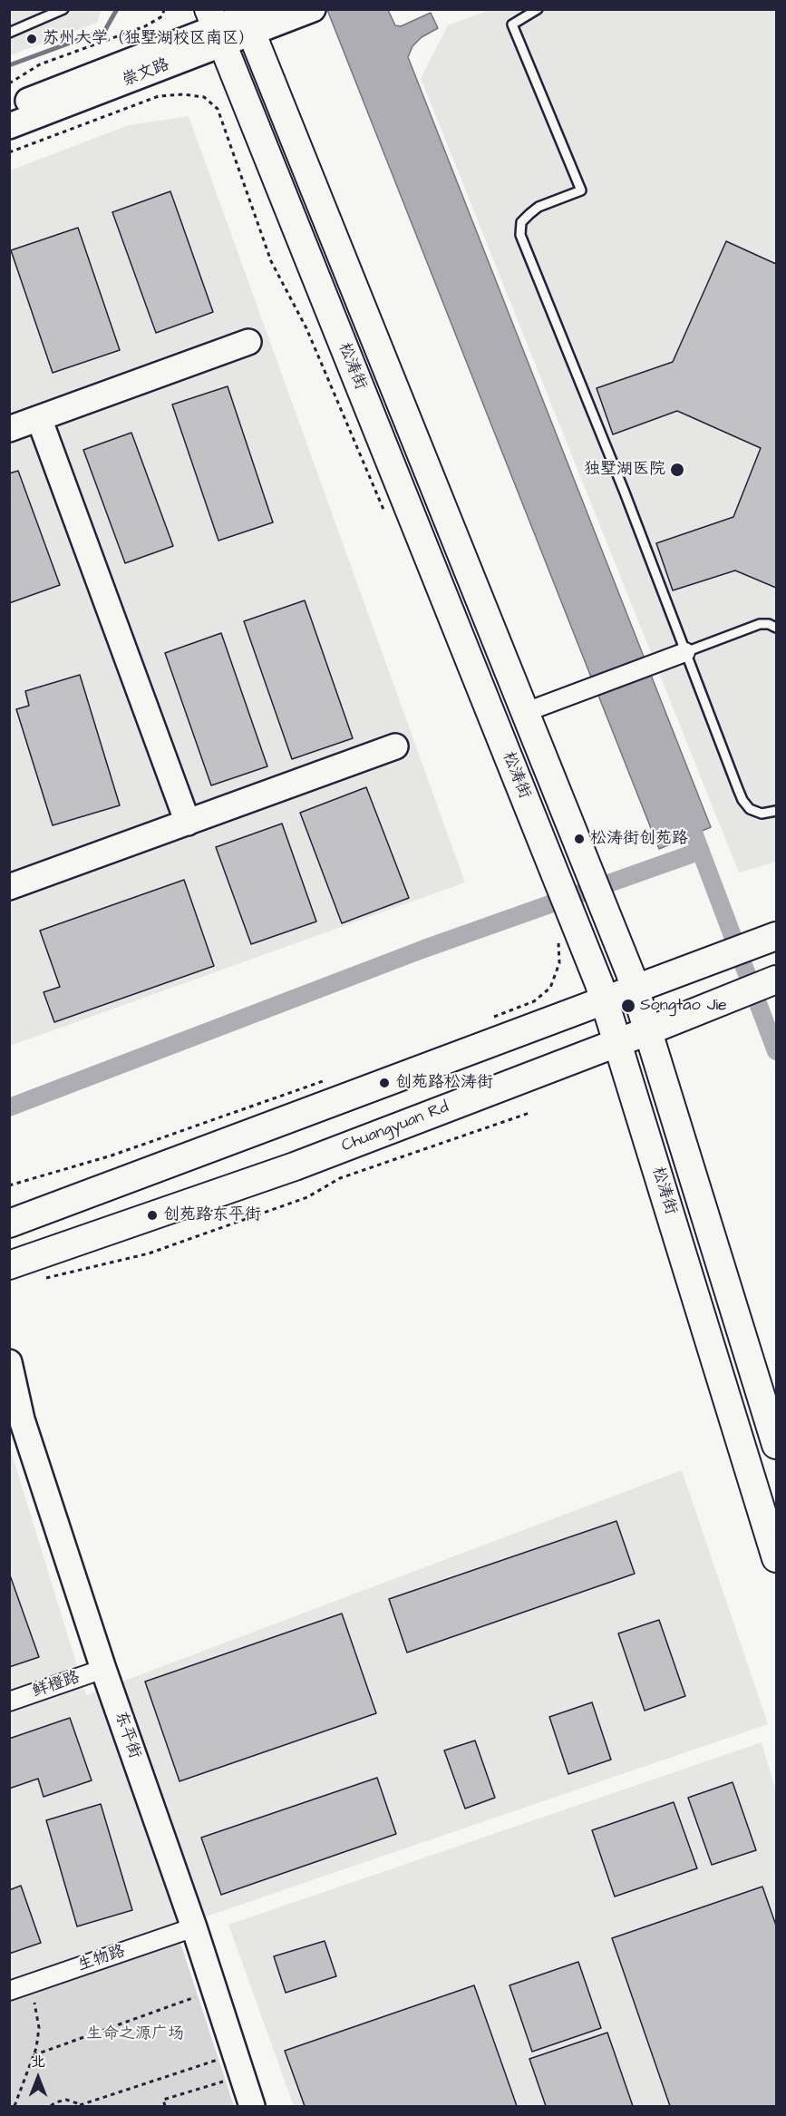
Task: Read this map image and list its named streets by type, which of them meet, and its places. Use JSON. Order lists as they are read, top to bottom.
{
  "streets": {
    "main road": ["松涛街", "Chuangyuan Rd"],
    "street": [
      "崇文路",
      "鲜橙路",
      "东平街",
      "生物路"
    ]
  },
  "crossings": [
    ["崇文路", "松涛街"],
    ["松涛街", "Chuangyuan Rd"],
    ["鲜橙路", "东平街"],
    ["东平街", "生物路"]
  ],
  "parks": ["生命之源广场"],
  "places": [
    "苏州大学（独墅湖校区南区）",
    "独墅湖医院",
    "松涛街创苑路",
    "Songtao Jie",
    "创苑路松涛街",
    "创苑路东平街"
  ],
  "north": "top"
}
